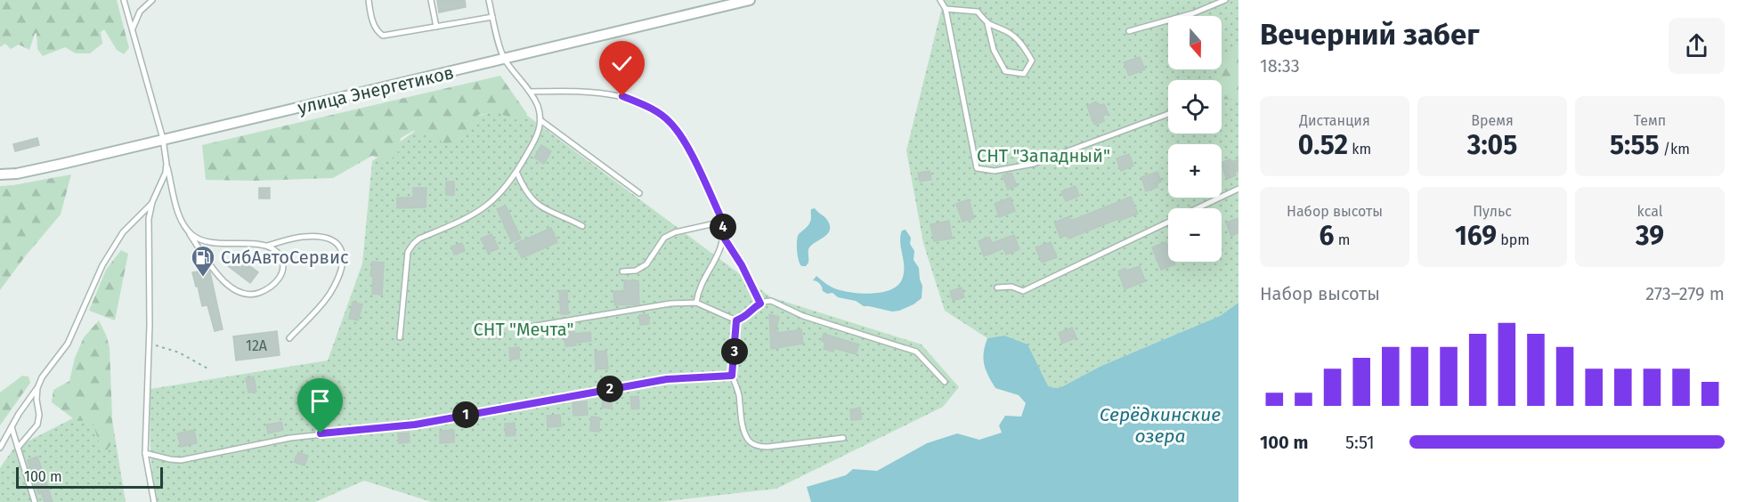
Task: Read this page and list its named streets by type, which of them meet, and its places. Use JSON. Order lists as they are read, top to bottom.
{
  "streets": {
    "street": ["улица Энергетиков"]
  },
  "water": ["Серёдкинские озера"],
  "parks": ["СНТ \"Западный\"", "СНТ \"Мечта\""],
  "places": {
    "fuel station": ["СибАвтоСервис"]
  },
  "house_numbers": ["12А"],
  "scale_bar": "100 m",
  "north": "bottom",
  "page": {
    "heading": ["Вечерний забег", "18:33"],
    "map_buttons": ["+", "−"],
    "stats": [
      ["Дистанция", "0.52 km"],
      ["Время", "3:05"],
      ["Темп", "5:55 /km"],
      ["Набор высоты", "6 m"],
      ["Пульс", "169 bpm"],
      ["kcal", "39"]
    ],
    "pins": [
      "4",
      "3",
      "2",
      "1"
    ],
    "chart": ["Набор высоты", "273–279 m"],
    "list": [
      {
        "name": "100 m",
        "note": "5:51"
      }
    ],
    "scale": "100 m"
  }
}
